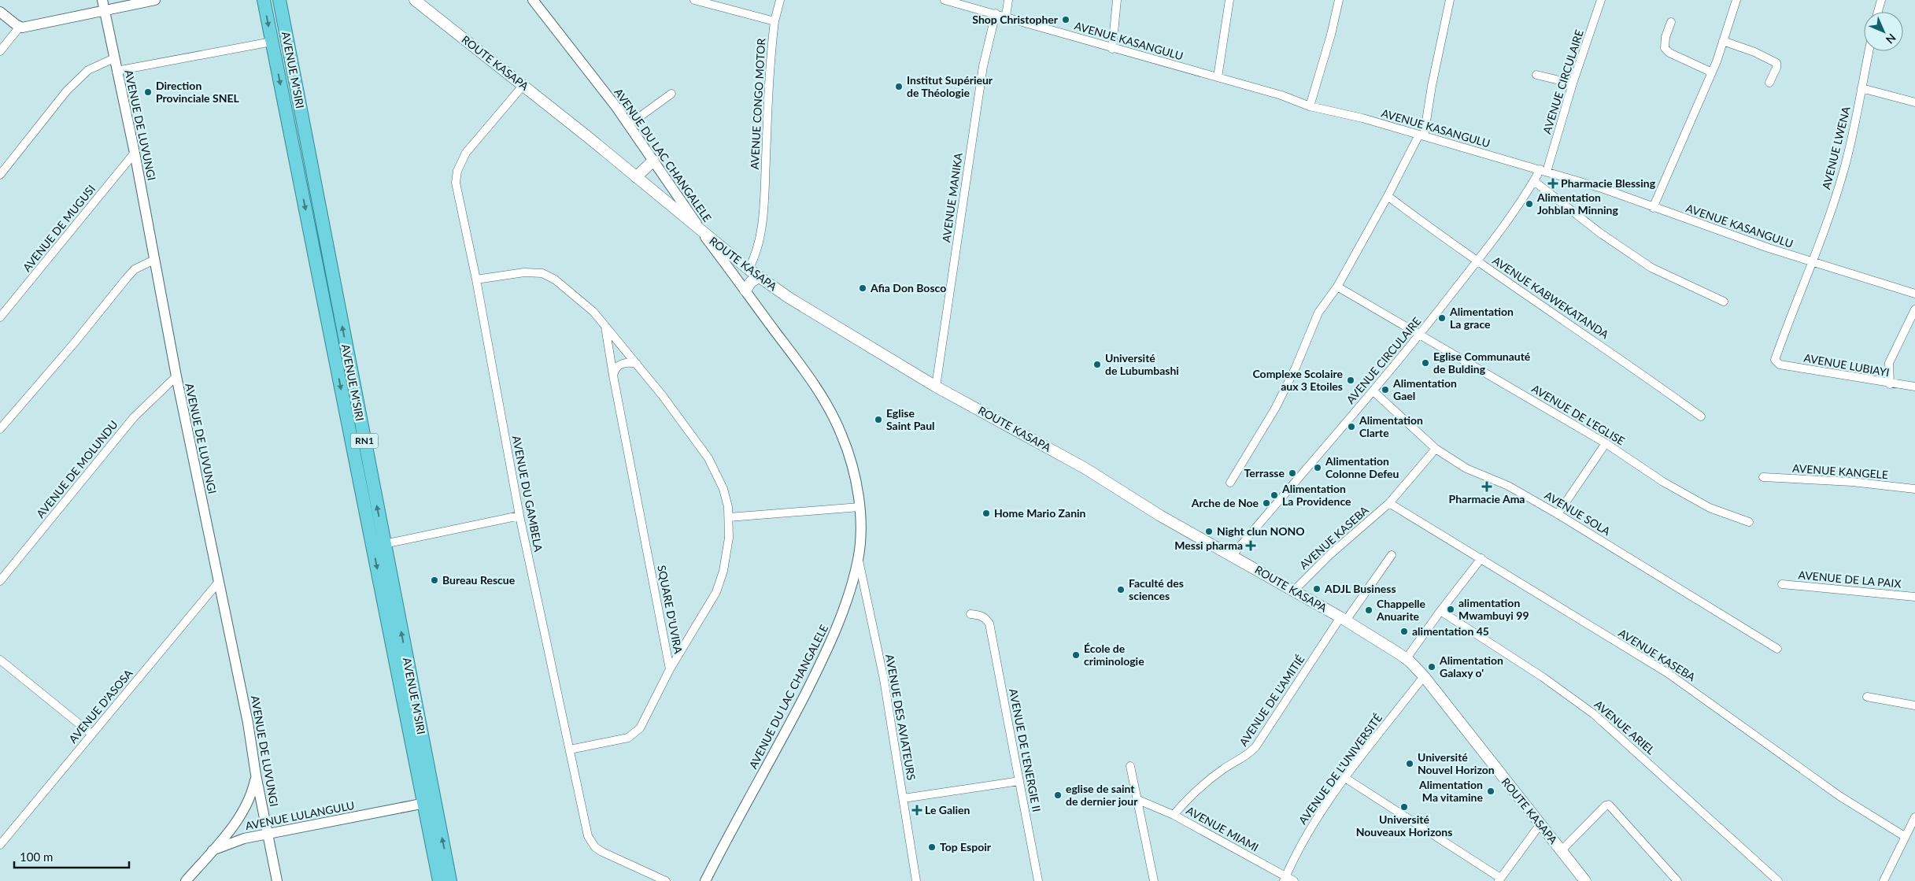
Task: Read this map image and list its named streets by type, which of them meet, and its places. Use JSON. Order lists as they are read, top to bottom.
{
  "streets": {
    "highway": ["AVENUE M'SIRI", "RN1"],
    "main road": ["ROUTE KASAPA"],
    "street": [
      "AVENUE KASANGULU",
      "AVENUE CIRCULAIRE",
      "AVENUE CONGO MOTOR",
      "AVENUE DE LUVUNGI",
      "AVENUE LWENA",
      "AVENUE DU LAC CHANGALELE",
      "AVENUE MANIKA",
      "AVENUE DE MUGUSI",
      "AVENUE KABWEKATANDA",
      "AVENUE LUBIAYI",
      "AVENUE DE L'EGLISE",
      "AVENUE DE MOLUNDU",
      "AVENUE KANGELE",
      "AVENUE DU GAMBELA",
      "AVENUE SOLA",
      "AVENUE KASEBA",
      "AVENUE DE LA PAIX",
      "SQUARE D'UVIRA",
      "AVENUE DE L'AMITIÉ",
      "AVENUE D'ASOSA",
      "AVENUE DES AVIATEURS",
      "AVENUE ARIEL",
      "AVENUE DE L'ENERGIE II",
      "AVENUE DE L'UNIVERSITÉ",
      "AVENUE LULANGULU",
      "AVENUE MIAMI"
    ]
  },
  "crossings": [
    ["AVENUE KASANGULU", "AVENUE CIRCULAIRE"],
    ["AVENUE KASANGULU", "AVENUE LWENA"],
    ["AVENUE KASANGULU", "AVENUE MANIKA"],
    ["ROUTE KASAPA", "AVENUE CIRCULAIRE"],
    ["ROUTE KASAPA", "AVENUE CONGO MOTOR"],
    ["ROUTE KASAPA", "AVENUE DU LAC CHANGALELE"],
    ["ROUTE KASAPA", "AVENUE MANIKA"],
    ["ROUTE KASAPA", "AVENUE DU GAMBELA"],
    ["ROUTE KASAPA", "AVENUE KASEBA"],
    ["ROUTE KASAPA", "AVENUE DE L'AMITIÉ"],
    ["ROUTE KASAPA", "AVENUE DE L'UNIVERSITÉ"],
    ["AVENUE M'SIRI", "RN1"],
    ["AVENUE M'SIRI", "AVENUE LULANGULU"],
    ["AVENUE CIRCULAIRE", "AVENUE KABWEKATANDA"],
    ["AVENUE CIRCULAIRE", "AVENUE DE L'EGLISE"],
    ["AVENUE CIRCULAIRE", "AVENUE SOLA"],
    ["AVENUE DE LUVUNGI", "AVENUE DE MUGUSI"],
    ["AVENUE DE LUVUNGI", "AVENUE DE MOLUNDU"],
    ["AVENUE DE LUVUNGI", "AVENUE D'ASOSA"],
    ["AVENUE DE LUVUNGI", "AVENUE LULANGULU"],
    ["AVENUE LWENA", "AVENUE LUBIAYI"],
    ["AVENUE DU LAC CHANGALELE", "AVENUE DES AVIATEURS"],
    ["AVENUE SOLA", "AVENUE KASEBA"],
    ["AVENUE DE L'AMITIÉ", "AVENUE MIAMI"],
    ["AVENUE DE L'UNIVERSITÉ", "AVENUE MIAMI"]
  ],
  "places": {
    "other": [
      "Shop Christopher",
      "Institut Supérieur de Théologie",
      "Direction Provinciale SNEL",
      "Alimentation Johblan Minning",
      "Afia Don Bosco",
      "Alimentation La grace",
      "Eglise Communauté de Bulding",
      "Université de Lubumbashi",
      "Complexe Scolaire aux 3 Etoiles",
      "Alimentation Gael",
      "Eglise Saint Paul",
      "Alimentation Clarte",
      "Alimentation Colonne Defeu",
      "Terrasse",
      "Alimentation La Providence",
      "Arche de Noe",
      "Home Mario Zanin",
      "Night clun NONO",
      "Bureau Rescue",
      "ADJL Business",
      "Faculté des sciences",
      "alimentation Mwambuyi 99",
      "Chappelle Anuarite",
      "alimentation 45",
      "École de criminologie",
      "Alimentation Galaxy o'",
      "Université Nouvel Horizon",
      "Alimentation Ma vitamine",
      "eglise de saint de dernier jour",
      "Université Nouveaux Horizons",
      "Top Espoir"
    ],
    "health": [
      "Pharmacie Blessing",
      "Pharmacie Ama",
      "Messi pharma",
      "Le Galien"
    ]
  },
  "scale_bar": "100 m",
  "north": "bottom right"
}
